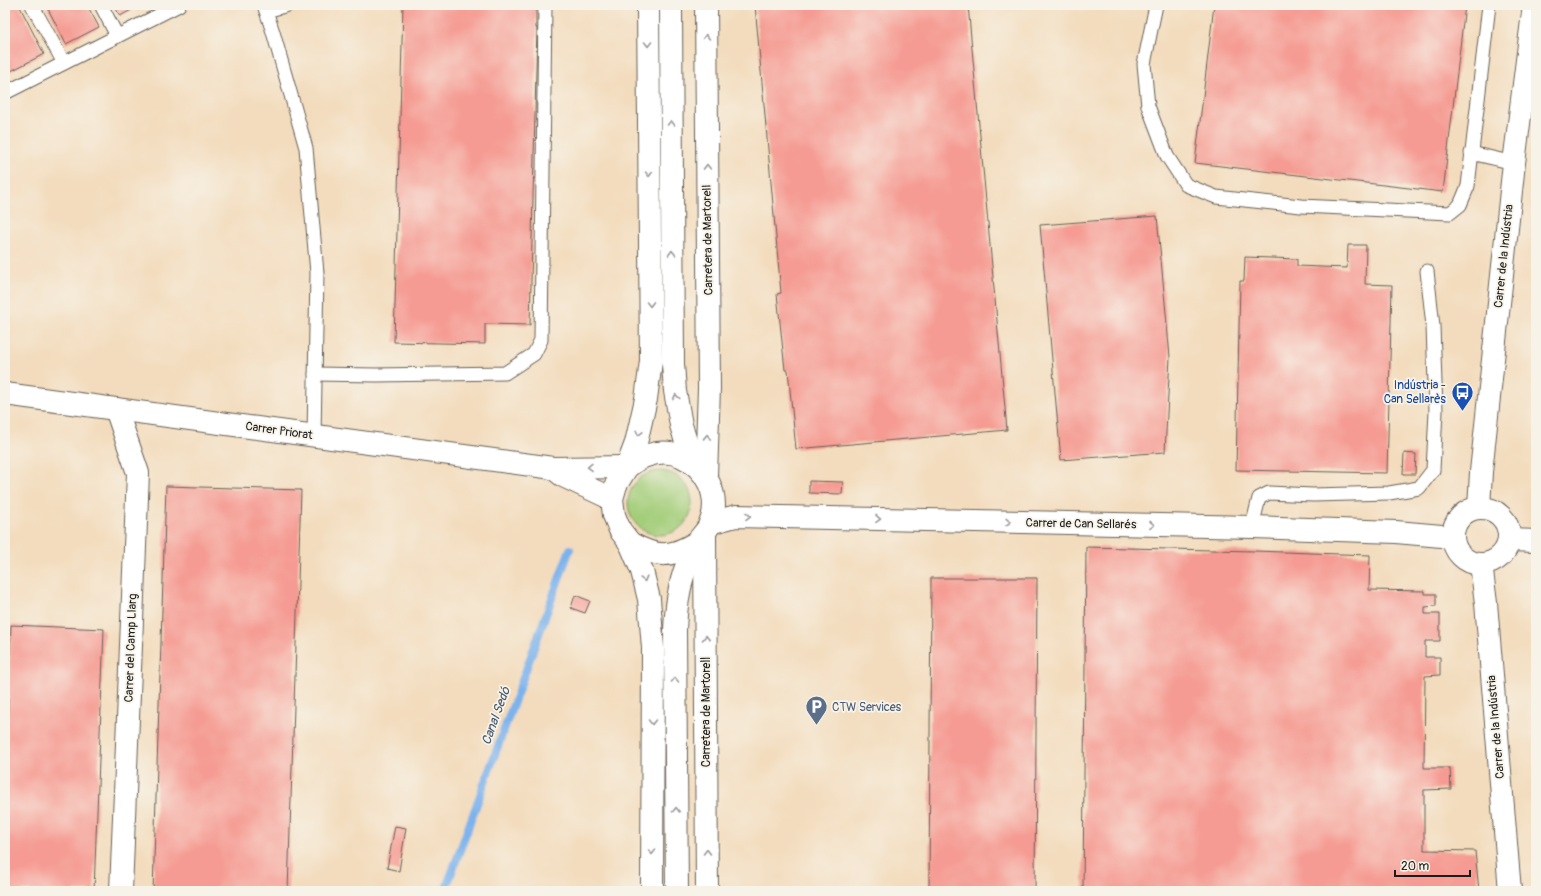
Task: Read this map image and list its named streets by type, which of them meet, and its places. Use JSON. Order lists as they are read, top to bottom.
{
  "streets": {
    "street": [
      "Carretera de Martorell",
      "Carrer de la Indústria",
      "Carrer Priorat",
      "Carrer de Can Sellarés",
      "Carrer del Camp Llarg"
    ]
  },
  "crossings": [
    ["Carretera de Martorell", "Carrer Priorat"],
    ["Carretera de Martorell", "Carrer de Can Sellarés"],
    ["Carrer de la Indústria", "Carrer de Can Sellarés"],
    ["Carrer Priorat", "Carrer de Can Sellarés"],
    ["Carrer Priorat", "Carrer del Camp Llarg"]
  ],
  "one_way": ["Carrer de Can Sellarés"],
  "water": ["Canal Sedó"],
  "places": {
    "bus stop": ["Indústria - Can Sellarès"],
    "parking": ["CTW Services"]
  },
  "scale_bar": "20 m"
}
